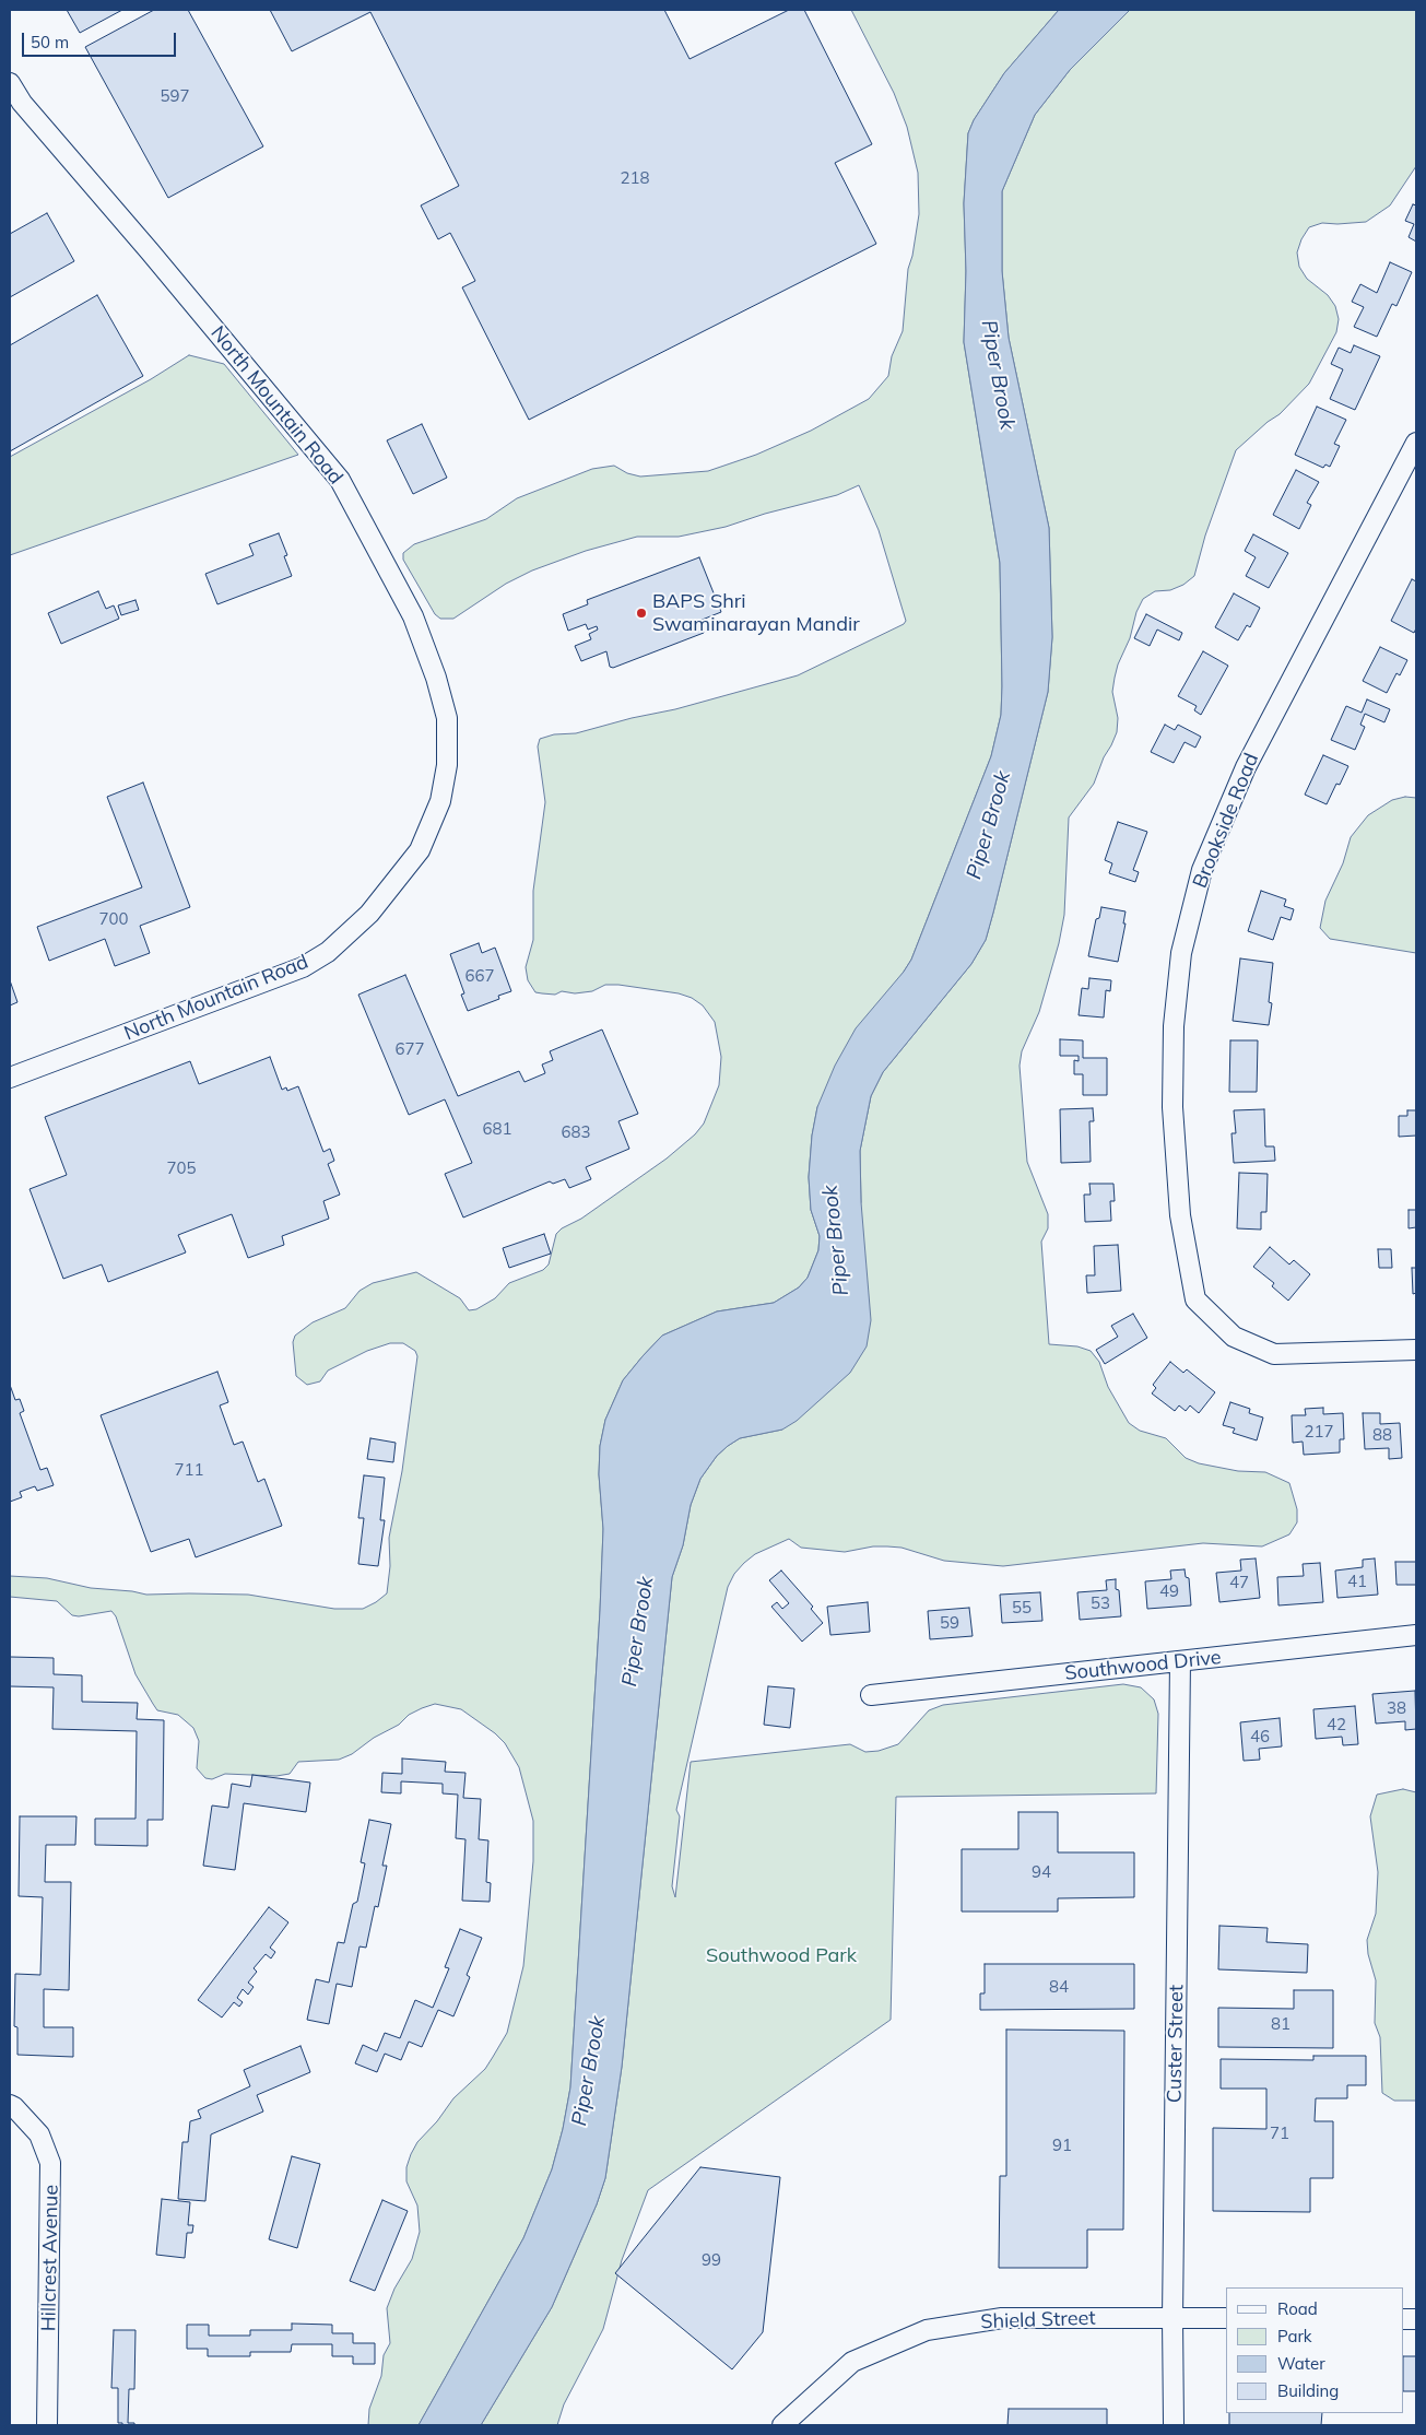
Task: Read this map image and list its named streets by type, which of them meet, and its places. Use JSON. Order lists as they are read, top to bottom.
{
  "streets": {
    "street": [
      "North Mountain Road",
      "Brookside Road",
      "Southwood Drive",
      "Custer Street",
      "Hillcrest Avenue",
      "Shield Street"
    ]
  },
  "crossings": [
    ["Southwood Drive", "Custer Street"],
    ["Custer Street", "Shield Street"]
  ],
  "water": ["Piper Brook"],
  "parks": ["Southwood Park"],
  "places": ["BAPS Shri Swaminarayan Mandir"],
  "house_numbers": [
    "597",
    "218",
    "700",
    "667",
    "677",
    "681",
    "683",
    "705",
    "217",
    "88",
    "711",
    "41",
    "47",
    "49",
    "53",
    "55",
    "59",
    "38",
    "42",
    "46",
    "94",
    "84",
    "81",
    "71",
    "91",
    "99"
  ],
  "legend": [
    "Road",
    "Park",
    "Water",
    "Building"
  ],
  "scale_bar": "50 m"
}
